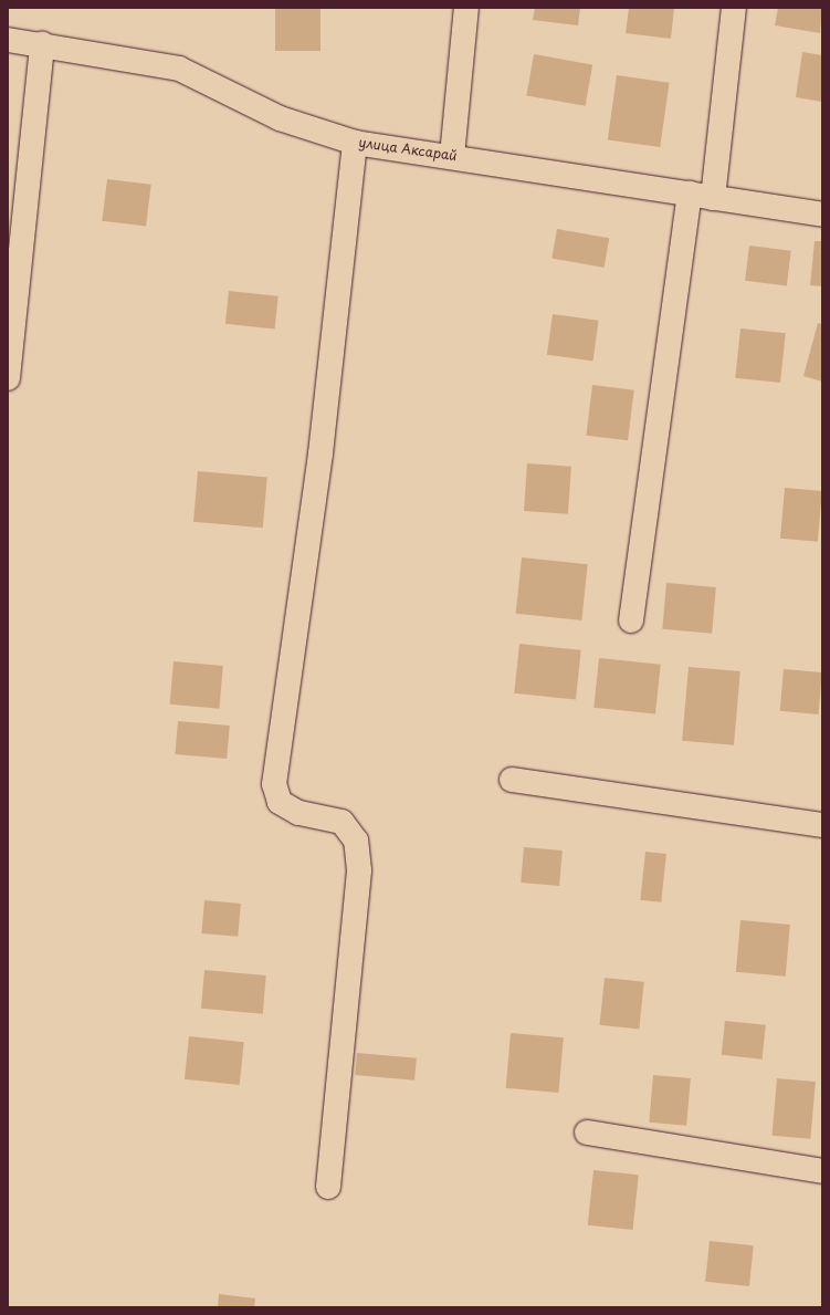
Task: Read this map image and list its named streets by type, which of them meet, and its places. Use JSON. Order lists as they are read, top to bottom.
{
  "streets": {
    "street": ["улица Аксарай"]
  }
}
